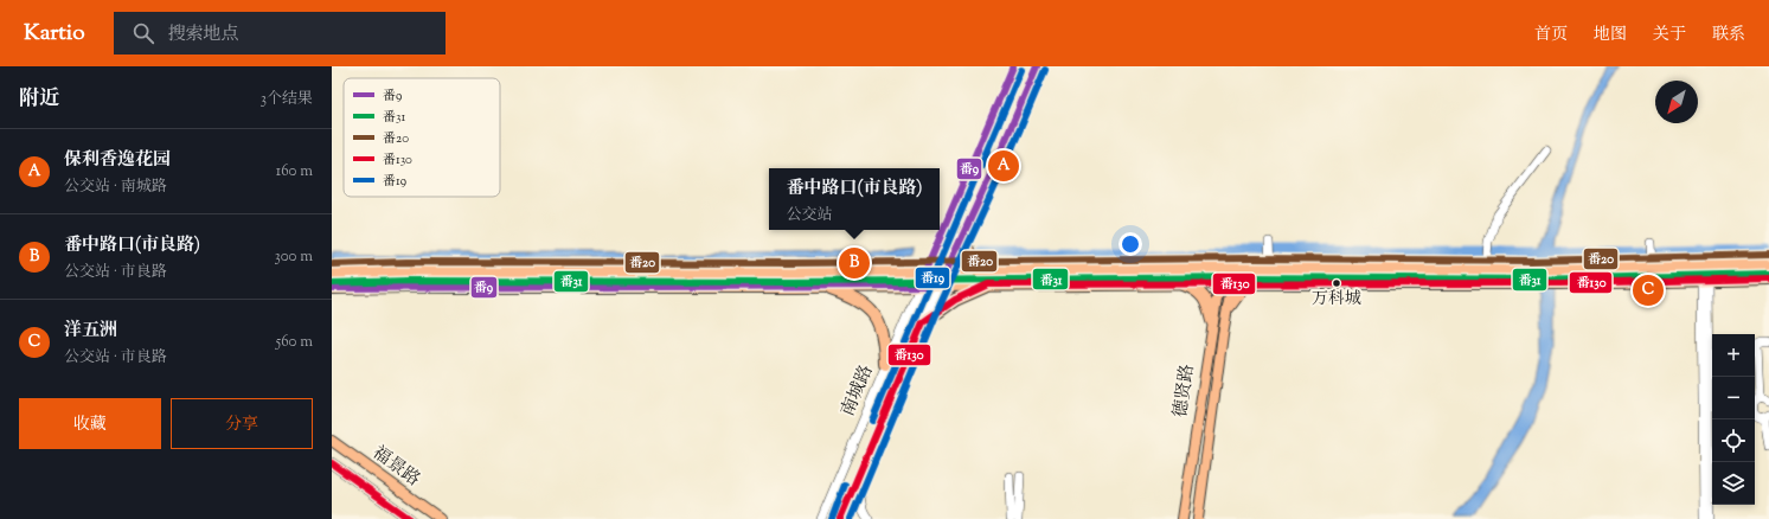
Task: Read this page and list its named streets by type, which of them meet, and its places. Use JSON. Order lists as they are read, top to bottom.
{
  "streets": {
    "main road": ["德贤路", "福景路"],
    "street": ["南城路"]
  },
  "places": ["万科城"],
  "lines": [
    "transit line 番9",
    "transit line 番19",
    "transit line 番20",
    "transit line 番31",
    "transit line 番130"
  ],
  "legend": [
    "番9",
    "番31",
    "番20",
    "番130",
    "番19"
  ],
  "north": "bottom left",
  "page": {
    "header": "Kartio",
    "search": "搜索地点",
    "nav": [
      "首页",
      "地图",
      "关于",
      "联系"
    ],
    "heading": ["附近", "3个结果"],
    "list": [
      {
        "mark": "A",
        "name": "保利香逸花园",
        "note": "公交站 · 南城路",
        "value": "160 m"
      },
      {
        "mark": "B",
        "name": "番中路口(市良路)",
        "note": "公交站 · 市良路",
        "value": "300 m"
      },
      {
        "mark": "C",
        "name": "洋五洲",
        "note": "公交站 · 市良路",
        "value": "560 m"
      }
    ],
    "pins": ["A", "B", "C"],
    "popup": ["番中路口(市良路)", "公交站"],
    "map_buttons": ["+", "−"],
    "buttons": ["收藏", "分享"]
  }
}
